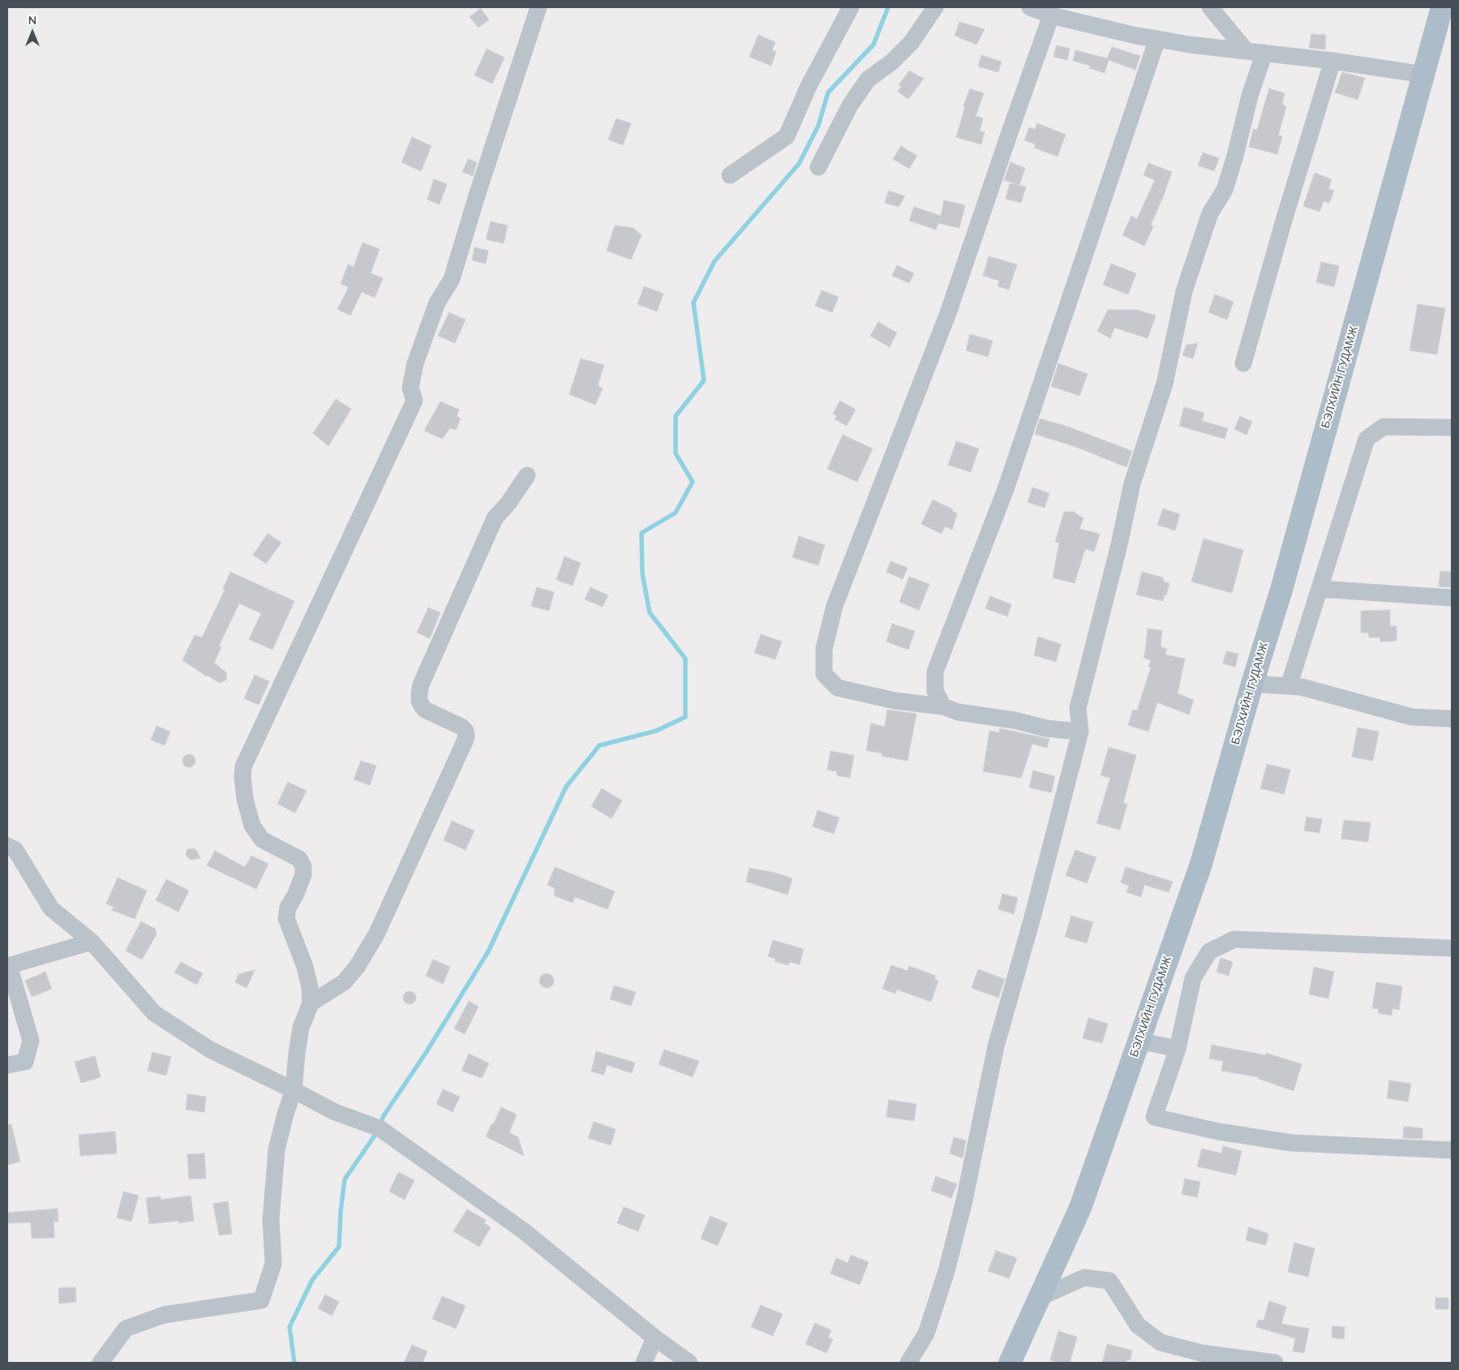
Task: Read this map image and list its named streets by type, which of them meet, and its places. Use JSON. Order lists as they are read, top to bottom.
{
  "streets": {
    "main road": ["БЭЛХИЙН ГУДАМЖ"]
  },
  "north": "top"
}
